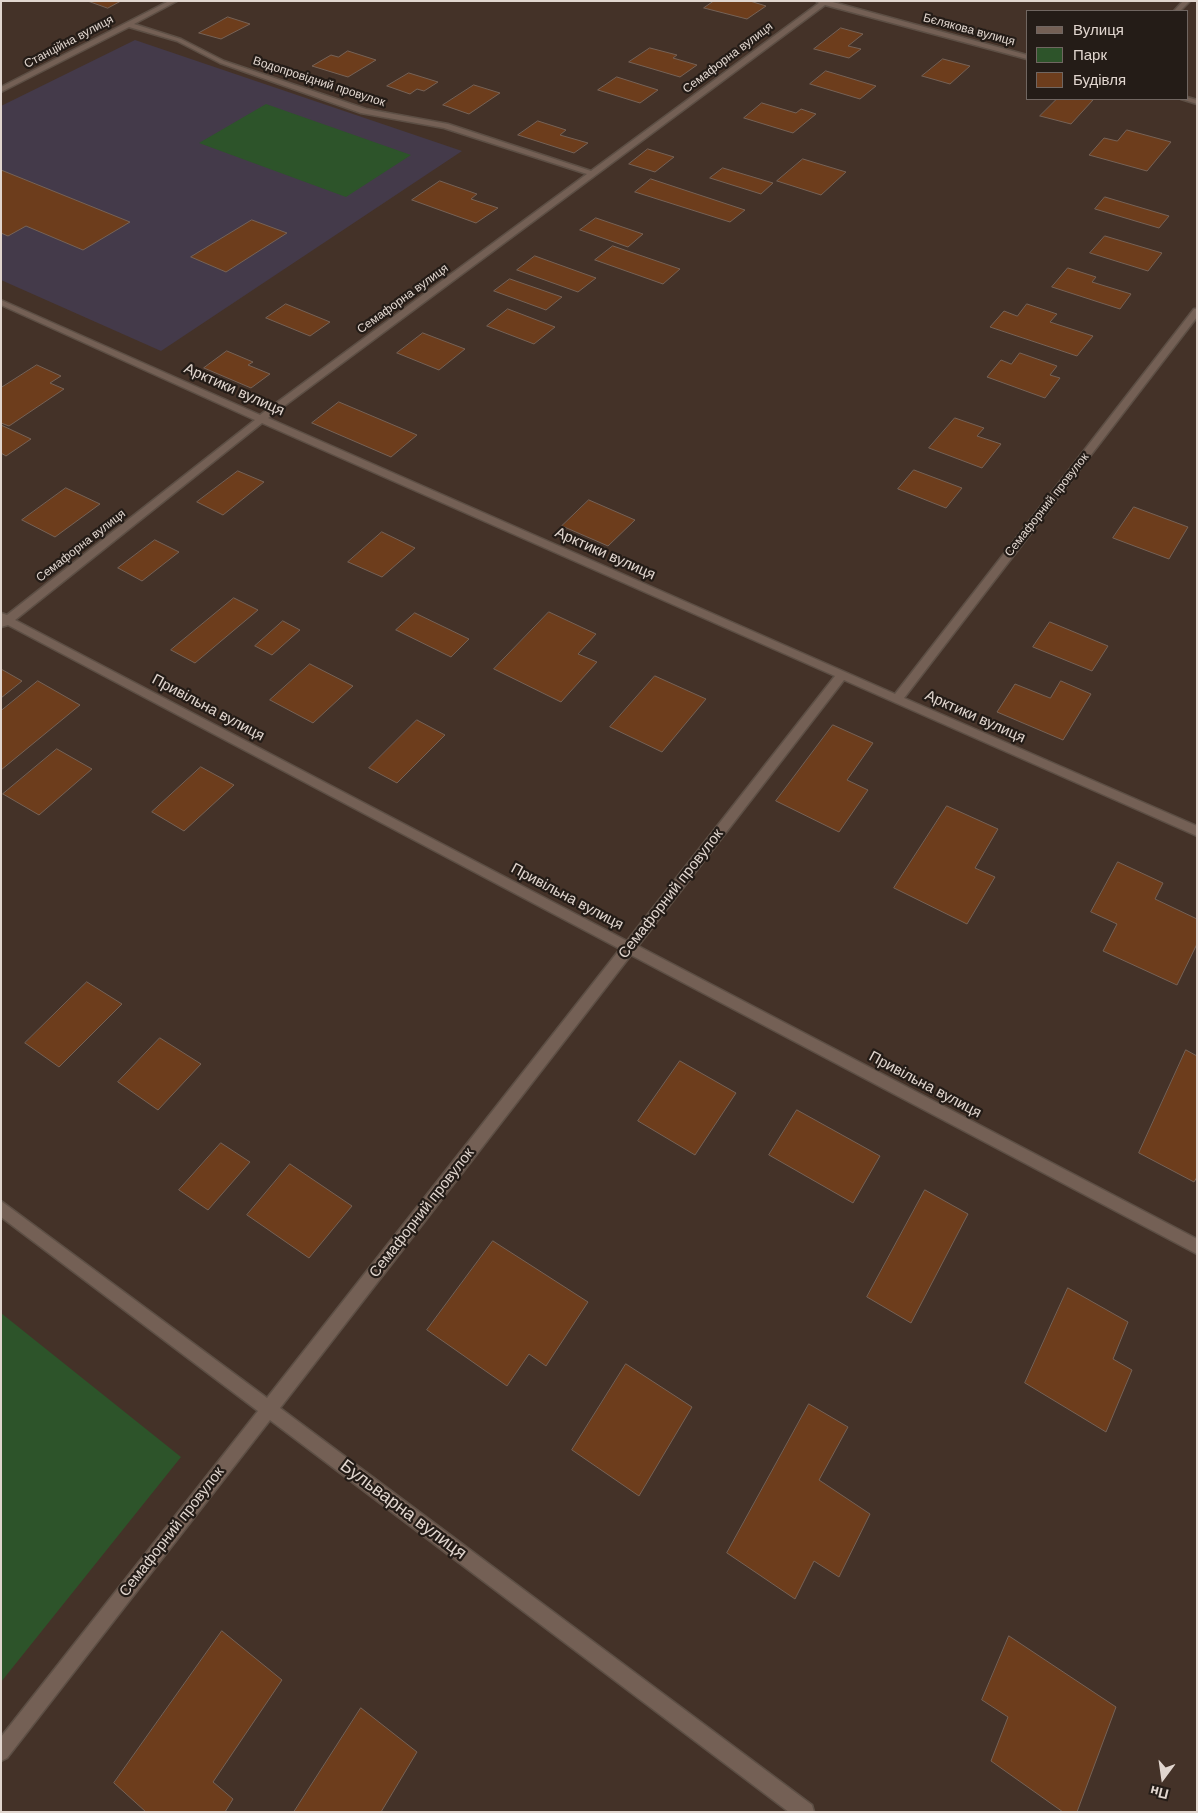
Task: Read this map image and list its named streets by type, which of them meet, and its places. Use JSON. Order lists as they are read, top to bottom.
{
  "streets": {
    "street": [
      "Бєлякова вулиця",
      "Станційна вулиця",
      "Семафорна вулиця",
      "Водопровідний провулок",
      "Арктики вулиця",
      "Семафорний провулок",
      "Привільна вулиця",
      "Бульварна вулиця"
    ]
  },
  "crossings": [
    ["Бєлякова вулиця", "Семафорна вулиця"],
    ["Станційна вулиця", "Водопровідний провулок"],
    ["Семафорна вулиця", "Водопровідний провулок"],
    ["Семафорна вулиця", "Арктики вулиця"],
    ["Семафорна вулиця", "Привільна вулиця"],
    ["Арктики вулиця", "Семафорний провулок"],
    ["Семафорний провулок", "Привільна вулиця"],
    ["Семафорний провулок", "Бульварна вулиця"]
  ],
  "legend": ["Вулиця", "Парк", "Будівля"],
  "north": "bottom"
}
